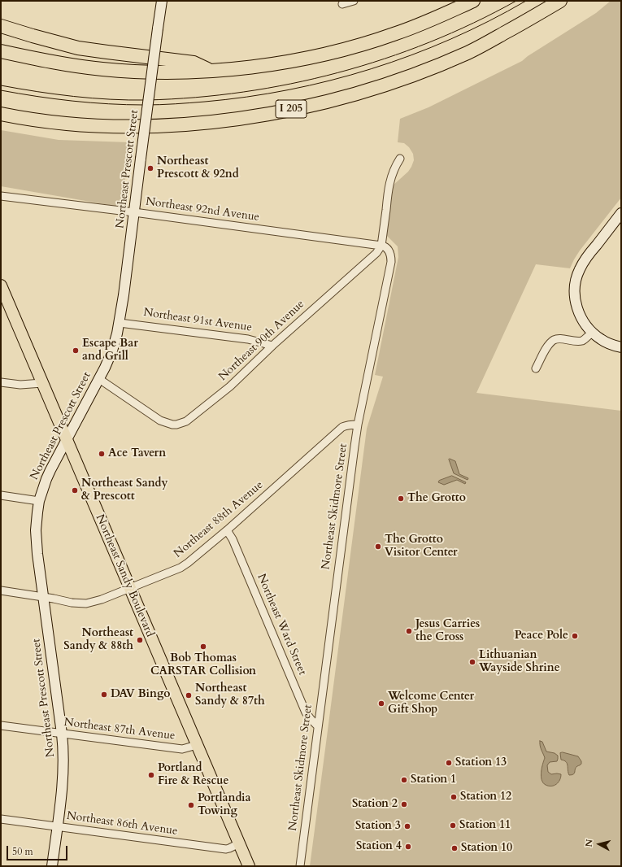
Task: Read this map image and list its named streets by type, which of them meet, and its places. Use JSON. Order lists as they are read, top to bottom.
{
  "streets": {
    "highway": ["I 205"],
    "main road": ["Northeast Sandy Boulevard"],
    "street": [
      "Northeast Prescott Street",
      "Northeast 92nd Avenue",
      "Northeast 91st Avenue",
      "Northeast 90th Avenue",
      "Northeast Skidmore Street",
      "Northeast 88th Avenue",
      "Northeast Ward Street",
      "Northeast 87th Avenue",
      "Northeast 86th Avenue"
    ]
  },
  "crossings": [
    ["Northeast Prescott Street", "Northeast 92nd Avenue"],
    ["Northeast Prescott Street", "Northeast 91st Avenue"],
    ["Northeast Prescott Street", "Northeast 90th Avenue"],
    ["Northeast Prescott Street", "Northeast 88th Avenue"],
    ["Northeast Prescott Street", "Northeast Sandy Boulevard"],
    ["Northeast Prescott Street", "Northeast 87th Avenue"],
    ["Northeast Prescott Street", "Northeast 86th Avenue"],
    ["Northeast 92nd Avenue", "Northeast 90th Avenue"],
    ["Northeast 92nd Avenue", "Northeast Skidmore Street"],
    ["Northeast 91st Avenue", "Northeast 90th Avenue"],
    ["Northeast 90th Avenue", "Northeast Skidmore Street"],
    ["Northeast Skidmore Street", "Northeast 88th Avenue"],
    ["Northeast Skidmore Street", "Northeast Ward Street"],
    ["Northeast 88th Avenue", "Northeast Sandy Boulevard"],
    ["Northeast 88th Avenue", "Northeast Ward Street"],
    ["Northeast Sandy Boulevard", "Northeast 87th Avenue"],
    ["Northeast Sandy Boulevard", "Northeast 86th Avenue"]
  ],
  "places": [
    "Northeast Prescott & 92nd",
    "Escape Bar and Grill",
    "Ace Tavern",
    "Northeast Sandy & Prescott",
    "The Grotto",
    "The Grotto Visitor Center",
    "Jesus Carries the Cross",
    "Peace Pole",
    "Northeast Sandy & 88th",
    "Bob Thomas CARSTAR Collision",
    "Lithuanian Wayside Shrine",
    "DAV Bingo",
    "Northeast Sandy & 87th",
    "Welcome Center Gift Shop",
    "Station 13",
    "Portland Fire & Rescue",
    "Station 1",
    "Station 12",
    "Station 2",
    "Portlandia Towing",
    "Station 11",
    "Station 3",
    "Station 4",
    "Station 10"
  ],
  "scale_bar": "50 m",
  "north": "left"
}
